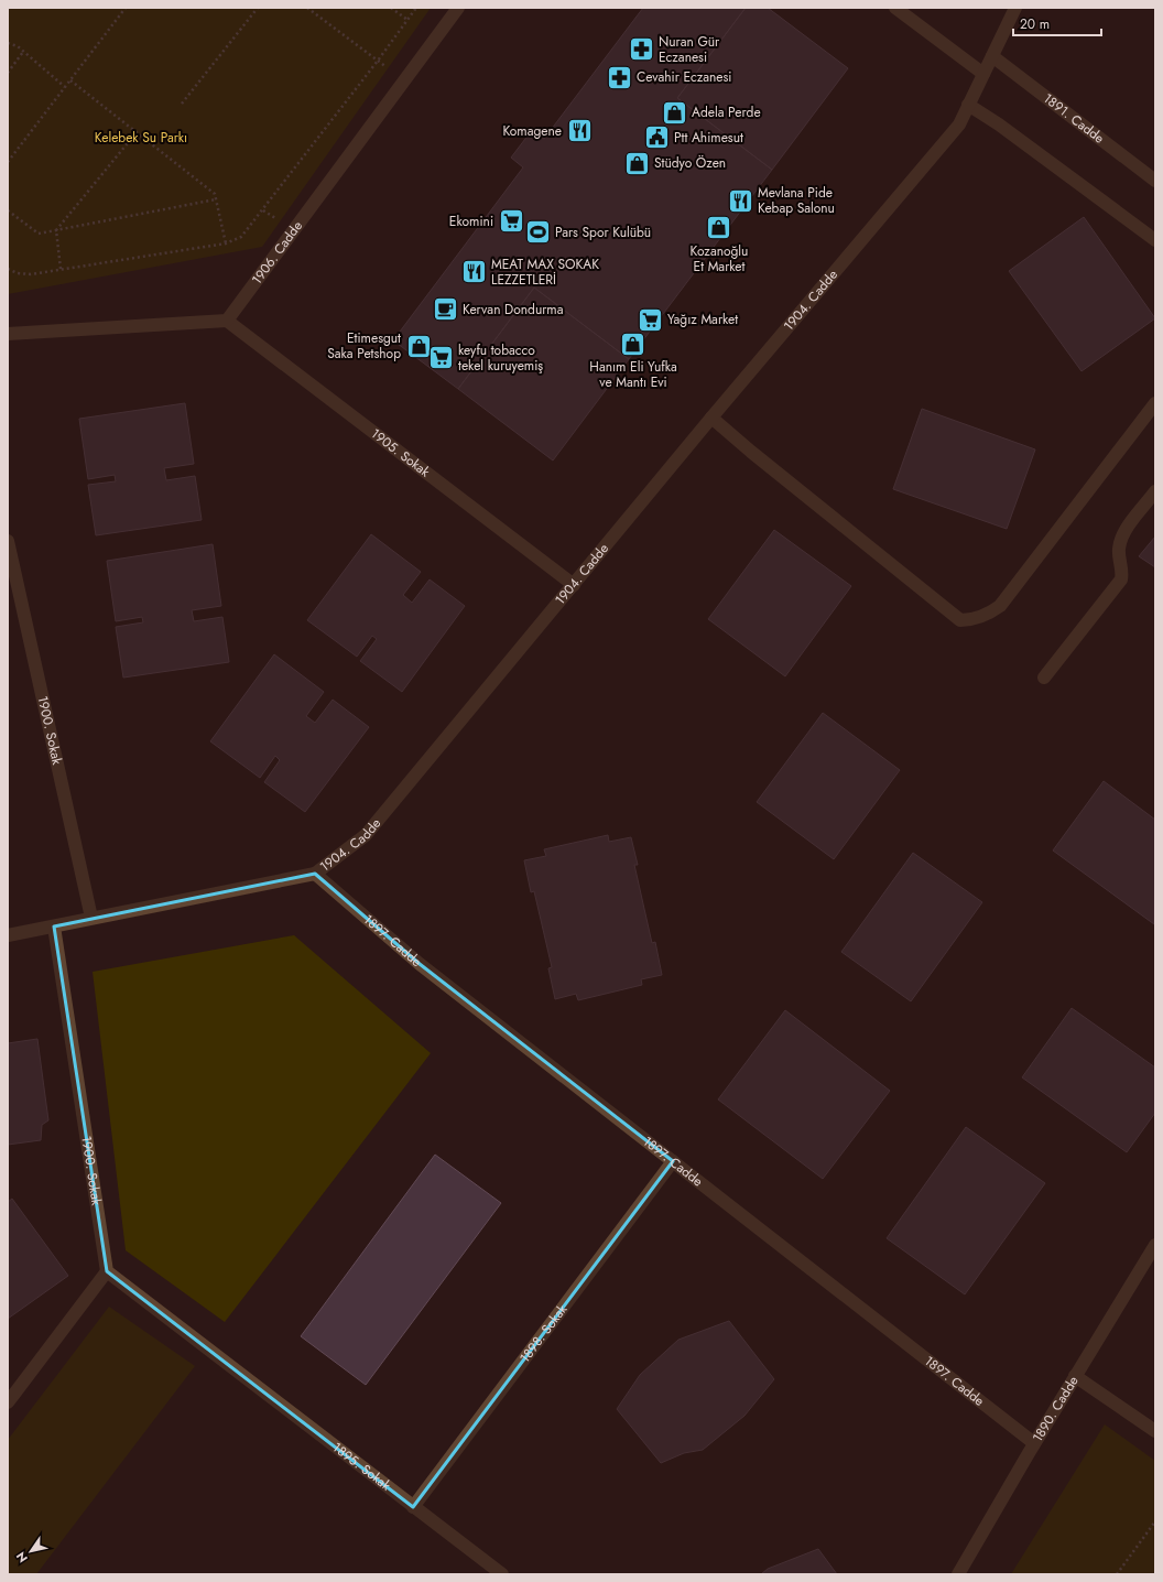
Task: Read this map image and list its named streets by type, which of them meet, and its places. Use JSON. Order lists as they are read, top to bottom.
{
  "streets": {
    "street": [
      "1891. Cadde",
      "1906. Cadde",
      "1904. Cadde",
      "1905. Sokak",
      "1900. Sokak",
      "1897. Cadde",
      "1898. Sokak",
      "1890. Cadde",
      "1895. Sokak"
    ]
  },
  "crossings": [
    ["1891. Cadde", "1904. Cadde"],
    ["1906. Cadde", "1905. Sokak"],
    ["1904. Cadde", "1905. Sokak"],
    ["1904. Cadde", "1900. Sokak"],
    ["1904. Cadde", "1897. Cadde"],
    ["1900. Sokak", "1895. Sokak"],
    ["1897. Cadde", "1898. Sokak"],
    ["1897. Cadde", "1890. Cadde"],
    ["1898. Sokak", "1895. Sokak"]
  ],
  "parks": ["Kelebek Su Parkı"],
  "places": {
    "pharmacy": ["Nuran Gür Eczanesi", "Cevahir Eczanesi"],
    "shop": [
      "Adela Perde",
      "Stüdyo Özen",
      "Kozanoğlu Et Market",
      "Hanım Eli Yufka ve Mantı Evi",
      "Etimesgut Saka Petshop"
    ],
    "restaurant": ["Komagene", "Mevlana Pide Kebap Salonu", "MEAT MAX SOKAK LEZZETLERİ"],
    "public building": ["Ptt Ahimesut"],
    "supermarket": ["Ekomini", "Yağız Market", "keyfu tobacco tekel kuruyemiş"],
    "sports": ["Pars Spor Kulübü"],
    "cafe": ["Kervan Dondurma"]
  },
  "scale_bar": "20 m",
  "north": "bottom left"
}
